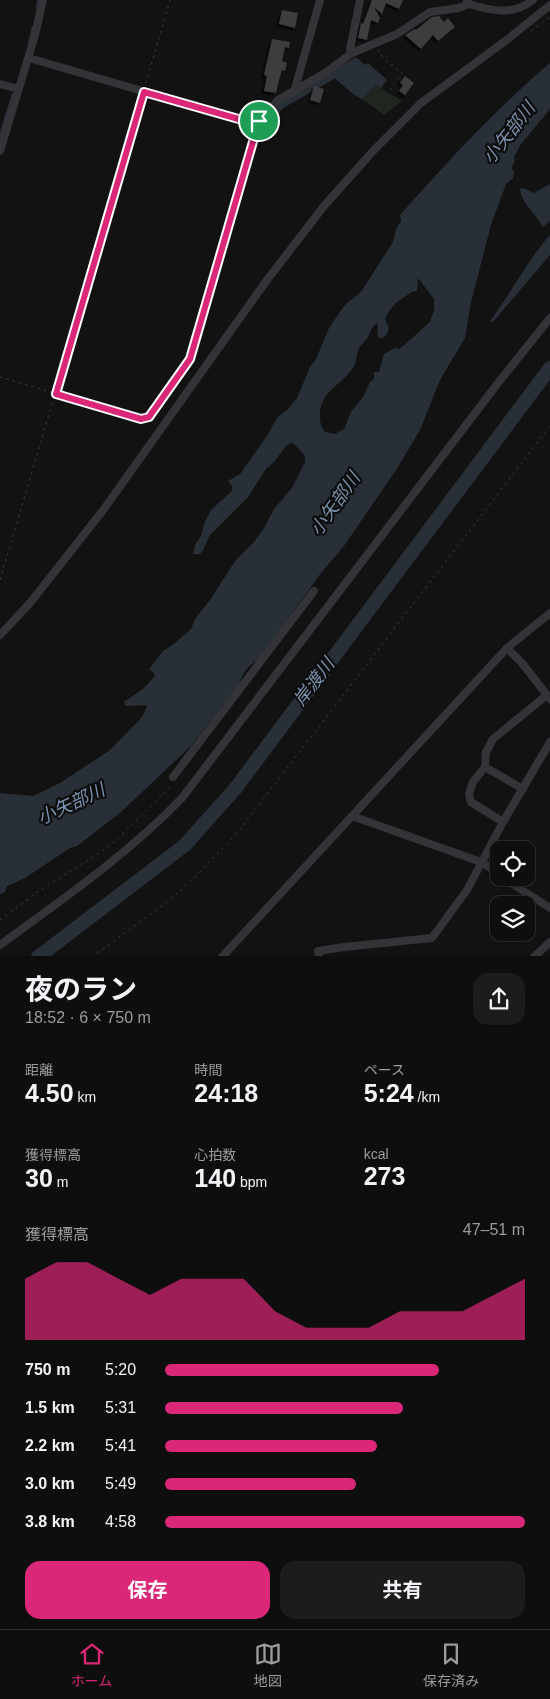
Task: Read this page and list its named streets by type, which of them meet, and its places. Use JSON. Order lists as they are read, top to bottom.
{
  "water": ["小矢部川", "岸渡川"],
  "page": {
    "heading": ["夜のラン", "18:52 · 6 × 750 m"],
    "stats": [
      ["距離", "4.50 km"],
      ["時間", "24:18"],
      ["ペース", "5:24 /km"],
      ["獲得標高", "30 m"],
      ["心拍数", "140 bpm"],
      ["kcal", "273"]
    ],
    "chart": ["獲得標高", "47–51 m"],
    "list": [
      {
        "name": "750 m",
        "note": "5:20"
      },
      {
        "name": "1.5 km",
        "note": "5:31"
      },
      {
        "name": "2.2 km",
        "note": "5:41"
      },
      {
        "name": "3.0 km",
        "note": "5:49"
      },
      {
        "name": "3.8 km",
        "note": "4:58"
      }
    ],
    "buttons": ["保存", "共有"],
    "tabs": ["ホーム", "地図", "保存済み"]
  }
}
